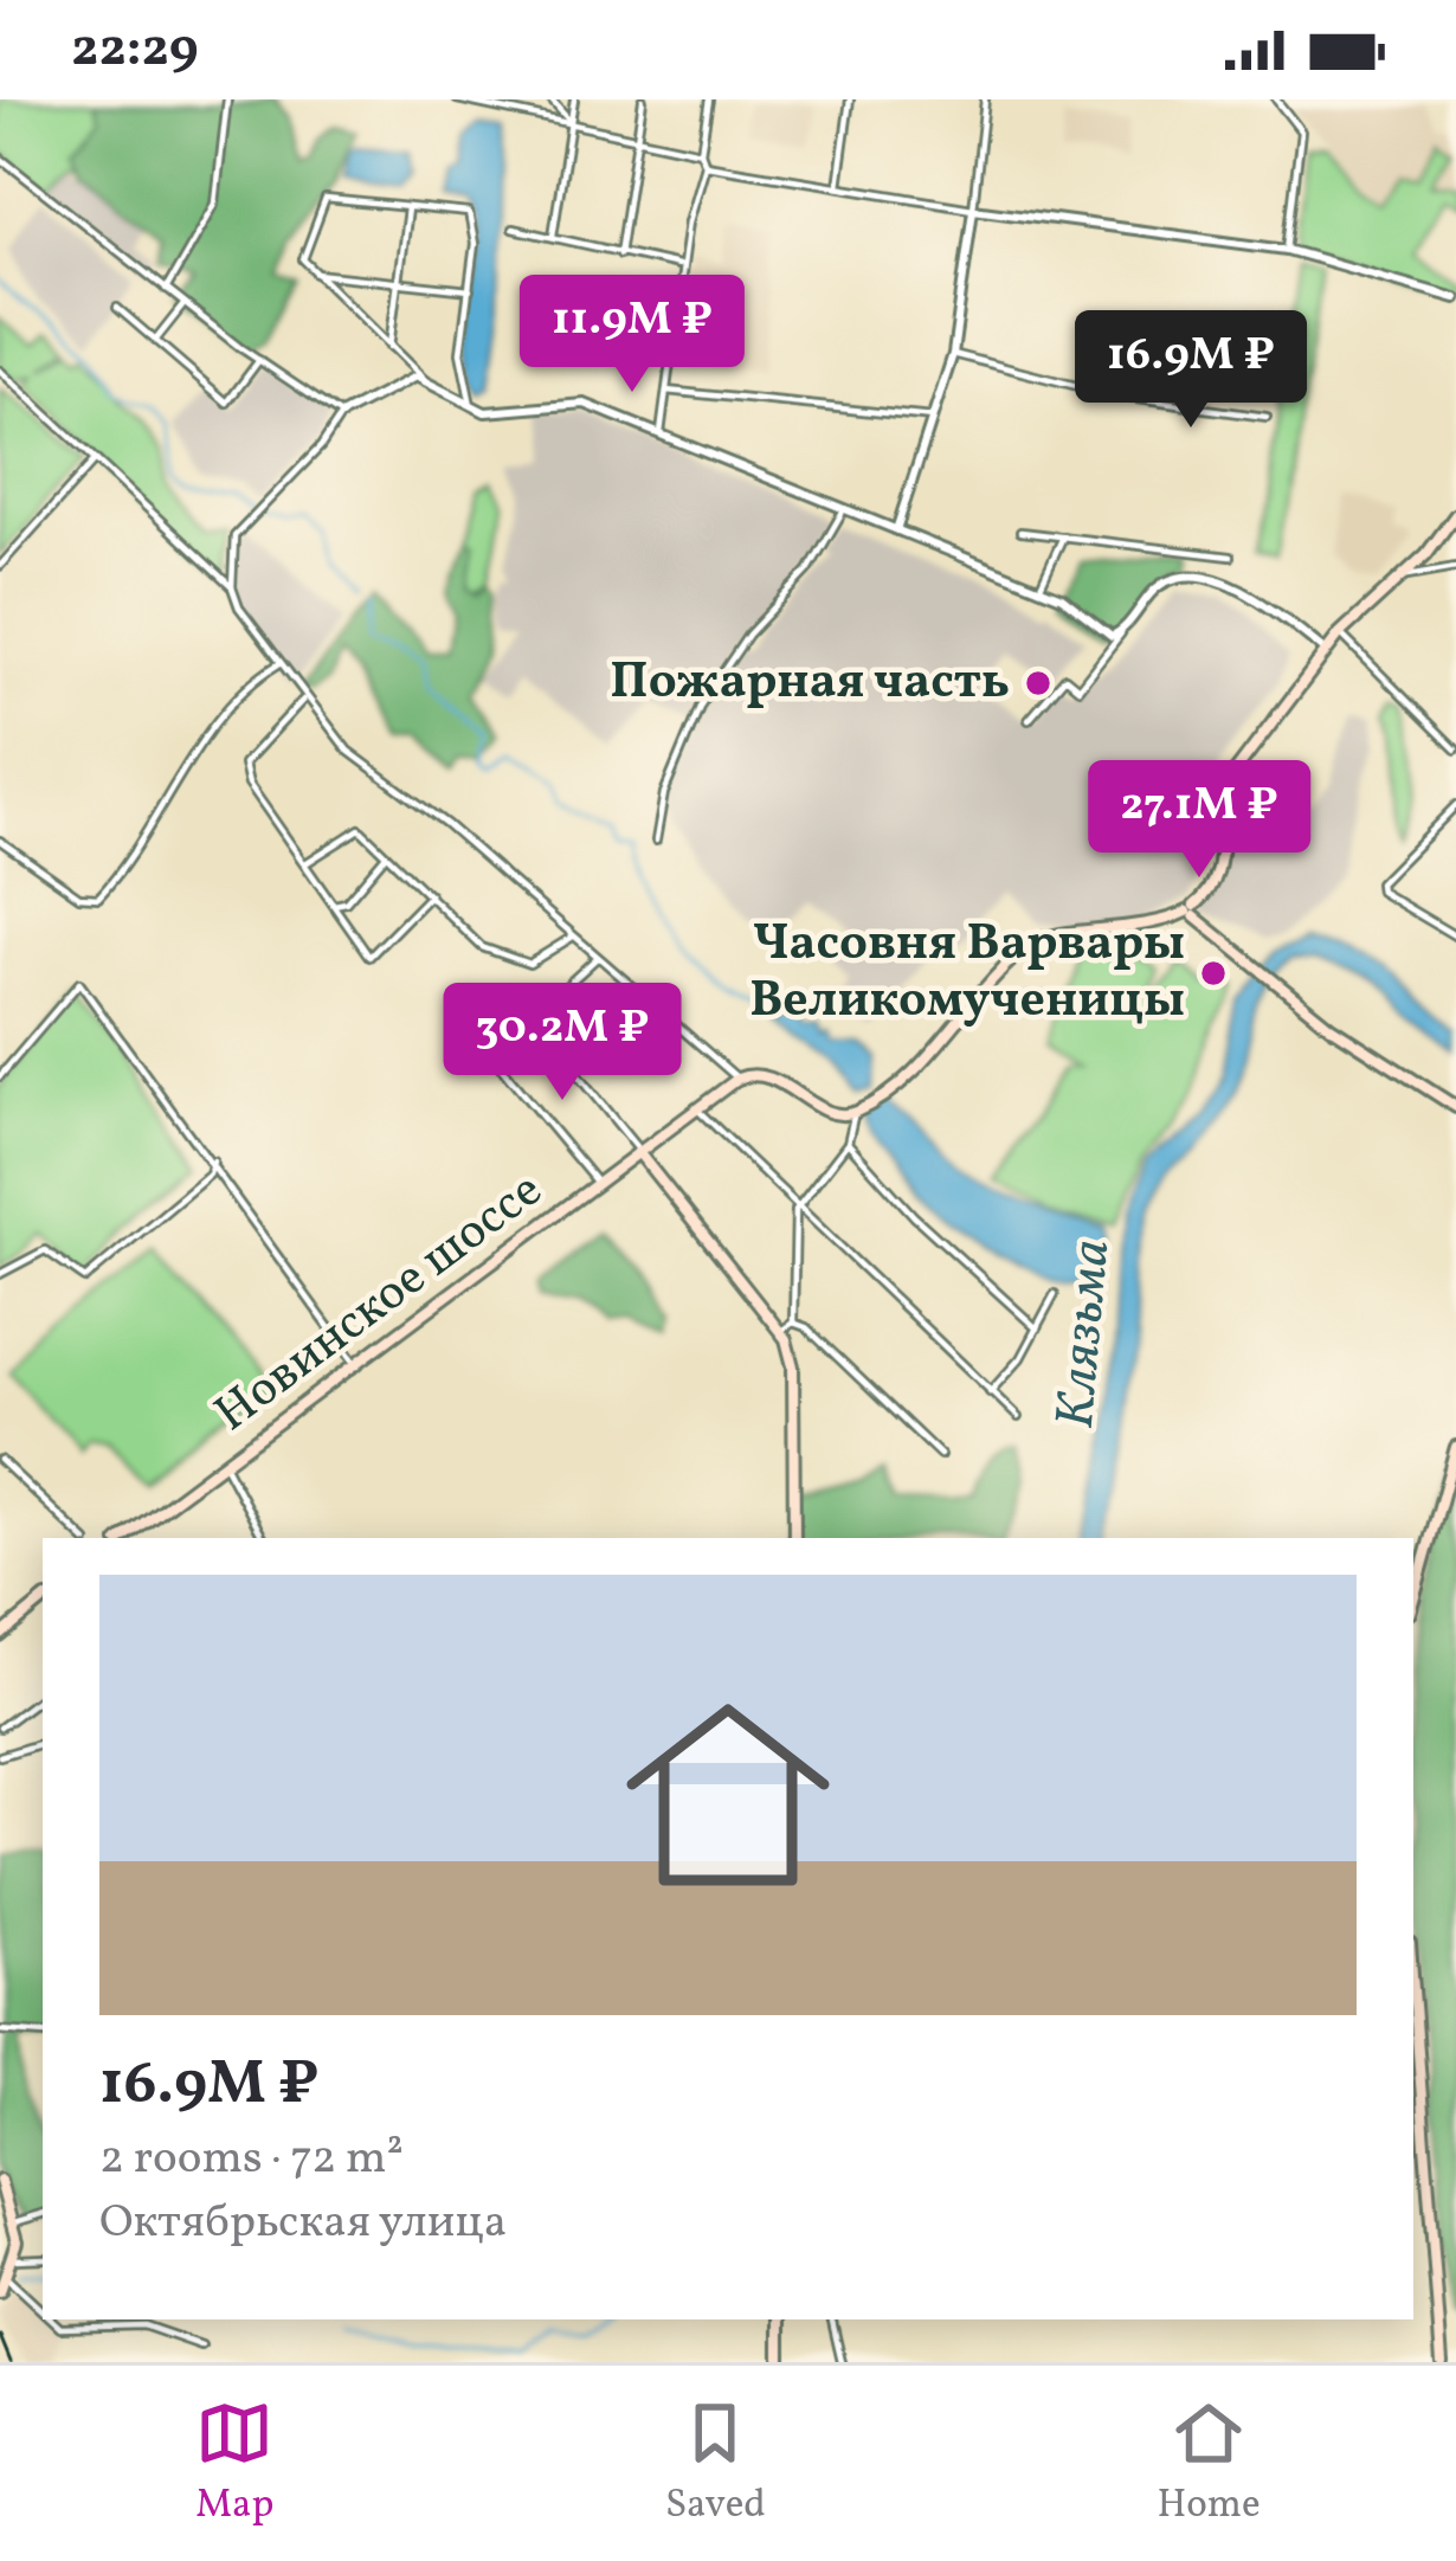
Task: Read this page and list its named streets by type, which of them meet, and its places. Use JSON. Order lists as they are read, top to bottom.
{
  "streets": {
    "main road": ["Новинское шоссе"]
  },
  "water": ["Клязьма"],
  "places": ["Пожарная часть", "Часовня Варвары Великомученицы"],
  "page": {
    "status": "22:29",
    "price": [
      "11.9M ₽",
      "16.9M ₽",
      "27.1M ₽",
      "30.2M ₽"
    ],
    "list": [
      {
        "name": "16.9M ₽",
        "note": "2 rooms · 72 m² · Октябрьская улица"
      }
    ],
    "tabs": ["Map", "Saved", "Home"]
  }
}
